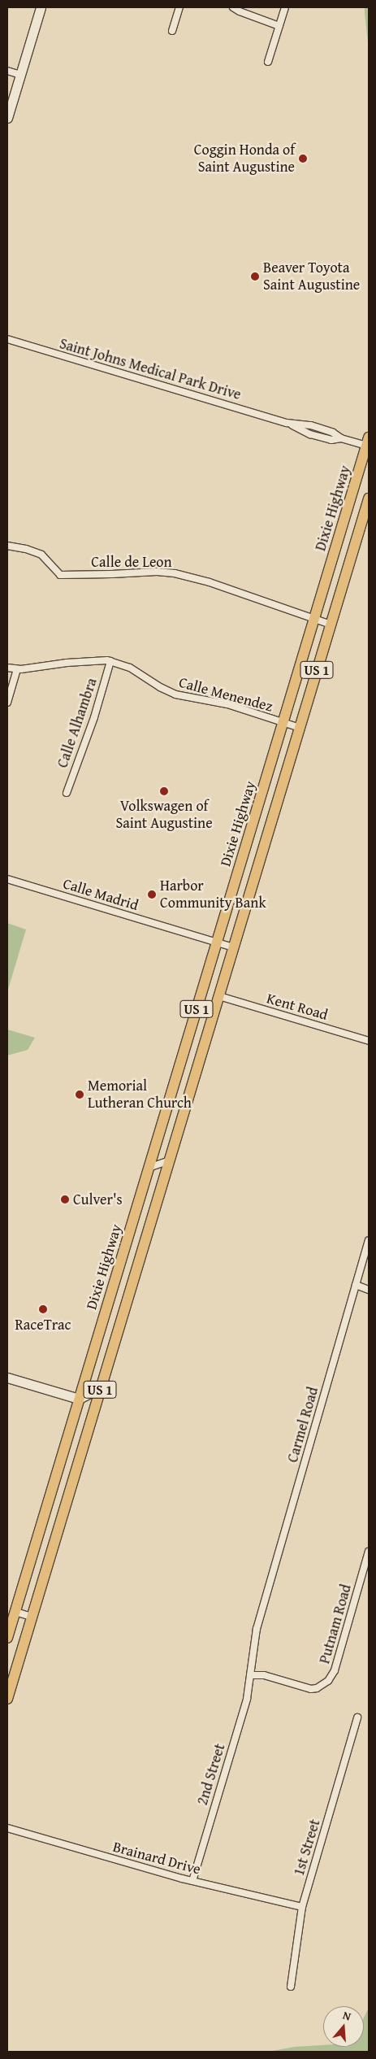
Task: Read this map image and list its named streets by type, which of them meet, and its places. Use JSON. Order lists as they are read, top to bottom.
{
  "streets": {
    "main road": ["Dixie Highway", "US 1"],
    "street": [
      "Saint Johns Medical Park Drive",
      "Calle de Leon",
      "Calle Menendez",
      "Calle Alhambra",
      "Calle Madrid",
      "Kent Road",
      "Carmel Road",
      "Putnam Road",
      "2nd Street",
      "1st Street",
      "Brainard Drive"
    ]
  },
  "crossings": [
    ["Saint Johns Medical Park Drive", "Dixie Highway"],
    ["Dixie Highway", "Calle de Leon"],
    ["Dixie Highway", "Calle Menendez"],
    ["Dixie Highway", "Calle Madrid"],
    ["Calle de Leon", "US 1"],
    ["US 1", "Calle Menendez"],
    ["US 1", "Calle Madrid"],
    ["US 1", "Kent Road"],
    ["Calle Menendez", "Calle Alhambra"],
    ["Carmel Road", "Putnam Road"],
    ["Carmel Road", "2nd Street"],
    ["Putnam Road", "2nd Street"],
    ["2nd Street", "Brainard Drive"],
    ["1st Street", "Brainard Drive"]
  ],
  "places": [
    "Coggin Honda of Saint Augustine",
    "Beaver Toyota Saint Augustine",
    "Volkswagen of Saint Augustine",
    "Harbor Community Bank",
    "Memorial Lutheran Church",
    "Culver's",
    "RaceTrac"
  ],
  "north": "top"
}
